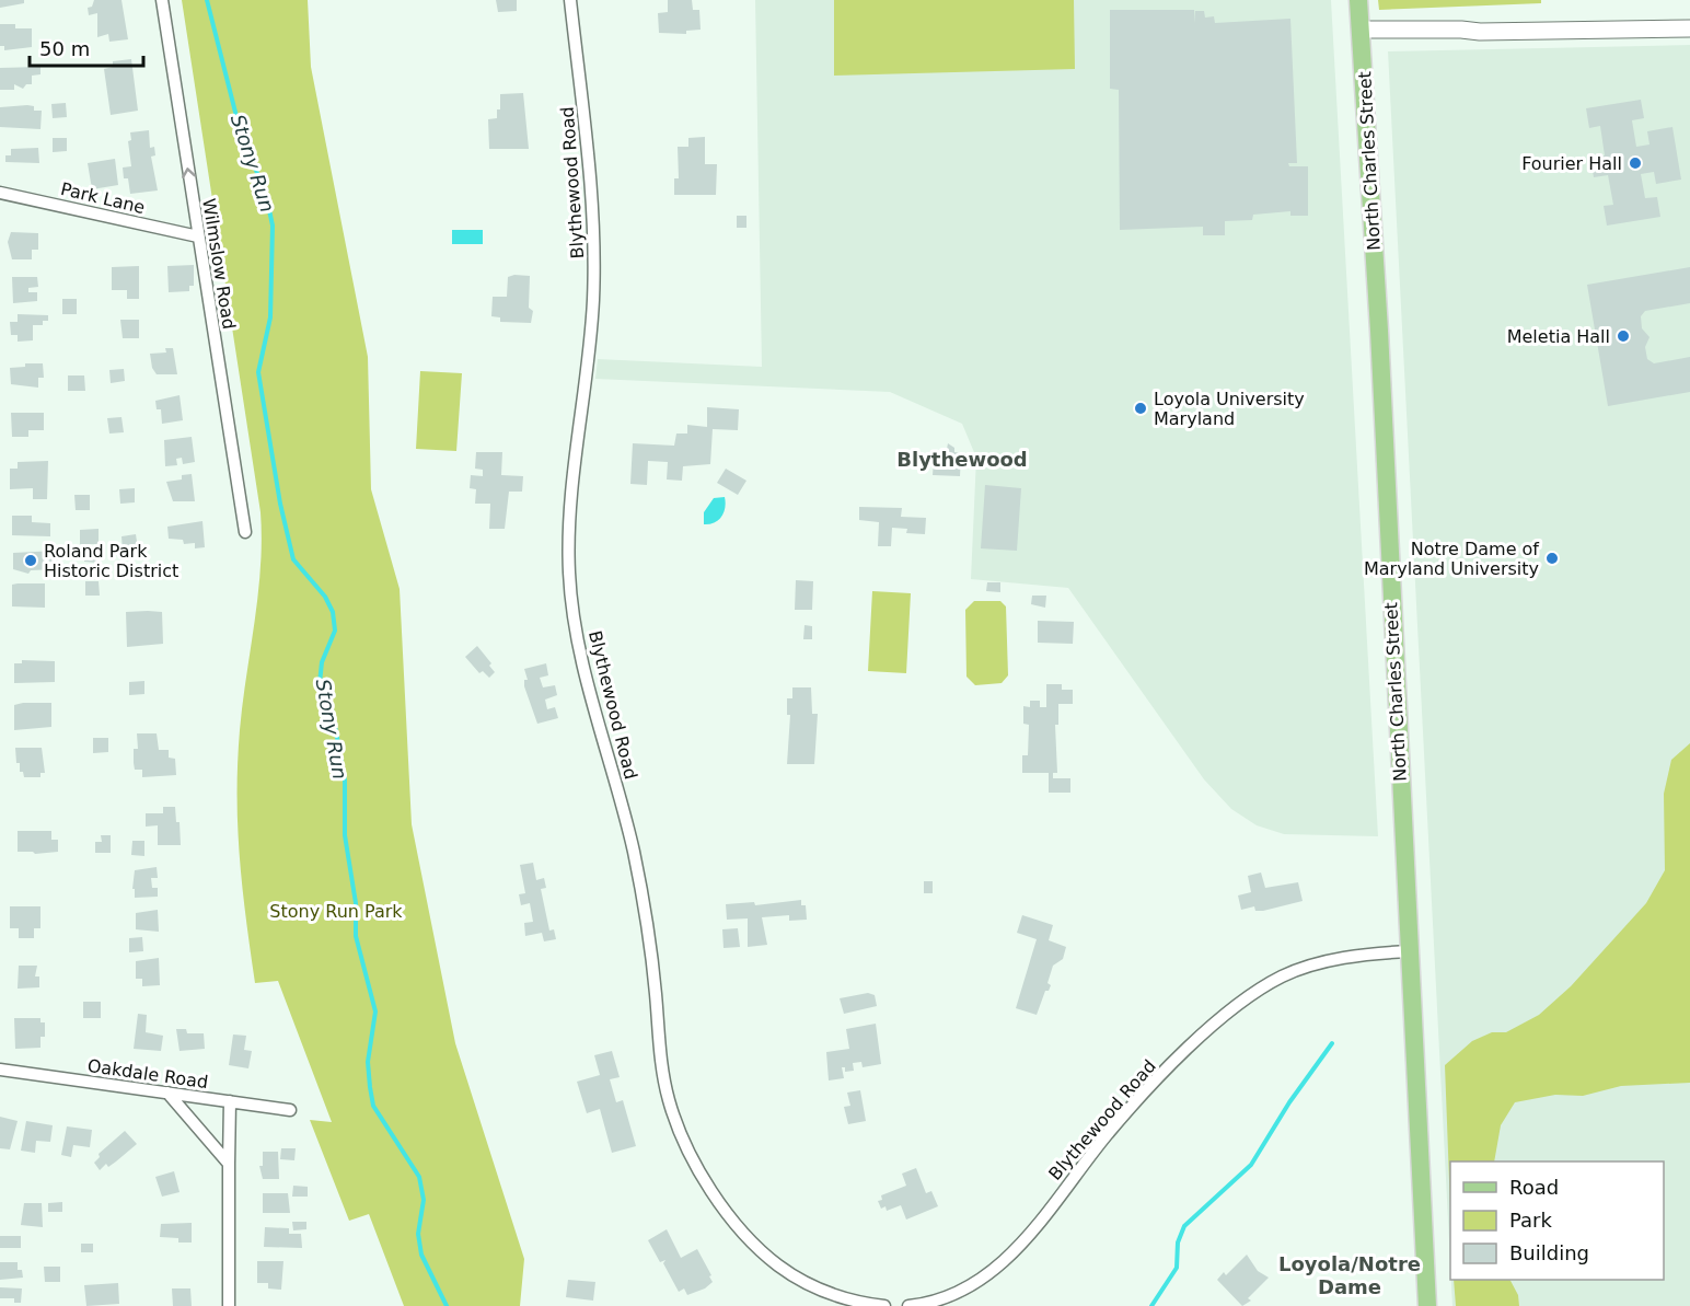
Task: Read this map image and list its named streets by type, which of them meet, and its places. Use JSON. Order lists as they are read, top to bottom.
{
  "streets": {
    "main road": ["North Charles Street"],
    "street": [
      "Blythewood Road",
      "Park Lane",
      "Wilmslow Road",
      "Oakdale Road"
    ]
  },
  "crossings": [
    ["North Charles Street", "Blythewood Road"],
    ["Park Lane", "Wilmslow Road"]
  ],
  "one_way": ["Wilmslow Road"],
  "districts": ["Blythewood", "Loyola/Notre Dame"],
  "water": ["Stony Run"],
  "parks": ["Stony Run Park"],
  "places": [
    "Fourier Hall",
    "Meletia Hall",
    "Loyola University Maryland",
    "Notre Dame of Maryland University",
    "Roland Park Historic District"
  ],
  "legend": ["Road", "Park", "Building"],
  "scale_bar": "50 m"
}
